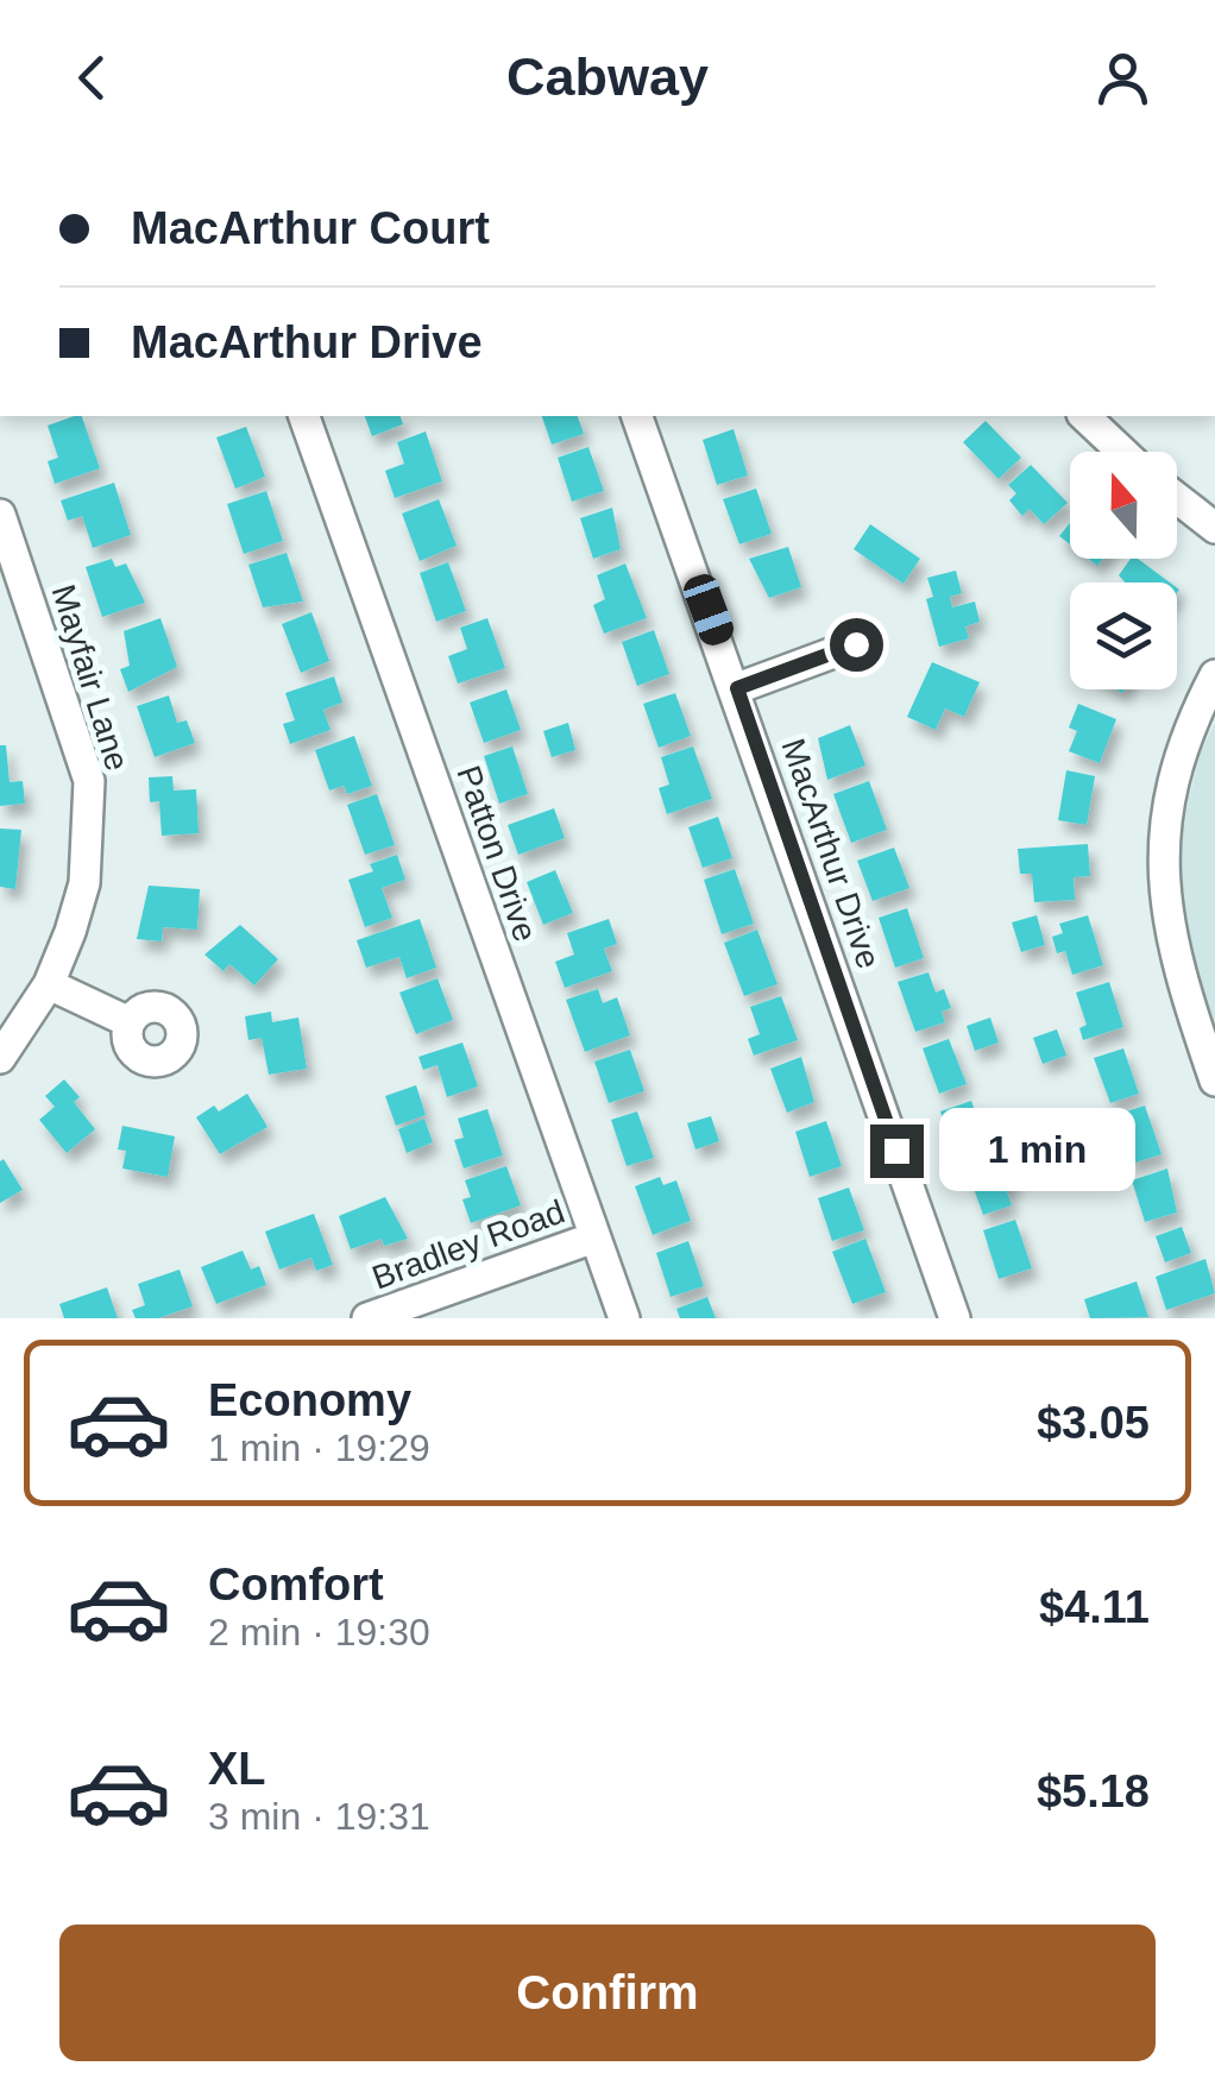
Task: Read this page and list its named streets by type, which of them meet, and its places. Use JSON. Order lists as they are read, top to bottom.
{
  "streets": {
    "street": [
      "Mayfair Lane",
      "Patton Drive",
      "MacArthur Drive",
      "Bradley Road"
    ]
  },
  "crossings": [
    ["Patton Drive", "Bradley Road"]
  ],
  "north": "top",
  "page": {
    "header": "Cabway",
    "banner": ["MacArthur Court", "MacArthur Drive"],
    "bubble": "1 min",
    "list": [
      {
        "name": "Economy",
        "note": "1 min · 19:29",
        "value": "$3.05"
      },
      {
        "name": "Comfort",
        "note": "2 min · 19:30",
        "value": "$4.11"
      },
      {
        "name": "XL",
        "note": "3 min · 19:31",
        "value": "$5.18"
      }
    ],
    "buttons": "Confirm"
  }
}
